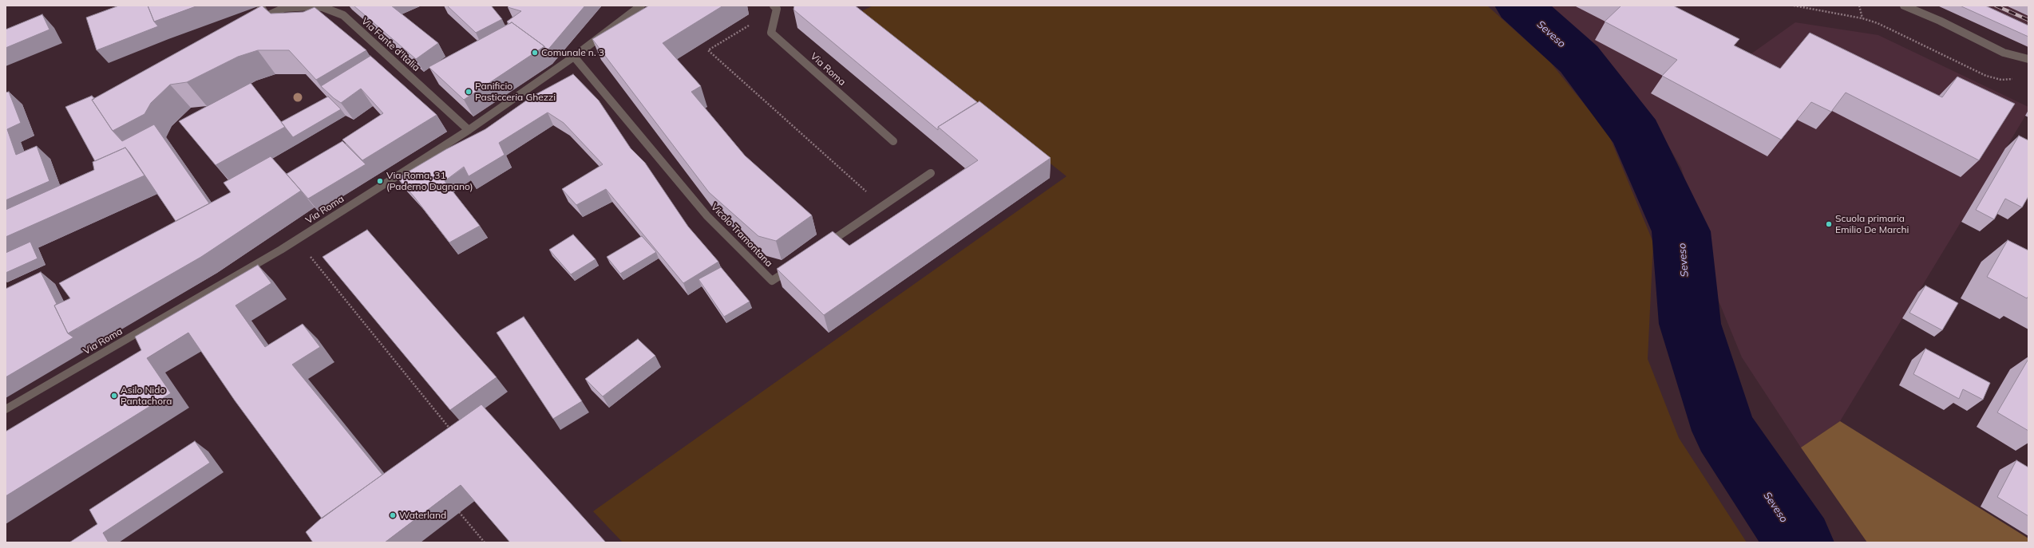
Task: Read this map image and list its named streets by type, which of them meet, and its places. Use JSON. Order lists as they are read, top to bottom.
{
  "streets": {
    "street": ["Via Fante d'Italia", "Via Roma", "Vicolo Tramontana"]
  },
  "crossings": [
    ["Via Fante d'Italia", "Via Roma"],
    ["Via Roma", "Vicolo Tramontana"]
  ],
  "water": ["Seveso"],
  "places": [
    "Comunale n. 3",
    "Panificio Pasticceria Ghezzi",
    "Via Roma, 31 (Paderno Dugnano)",
    "Scuola primaria Emilio De Marchi",
    "Asilo Nido Pantachora",
    "Waterland"
  ]
}
